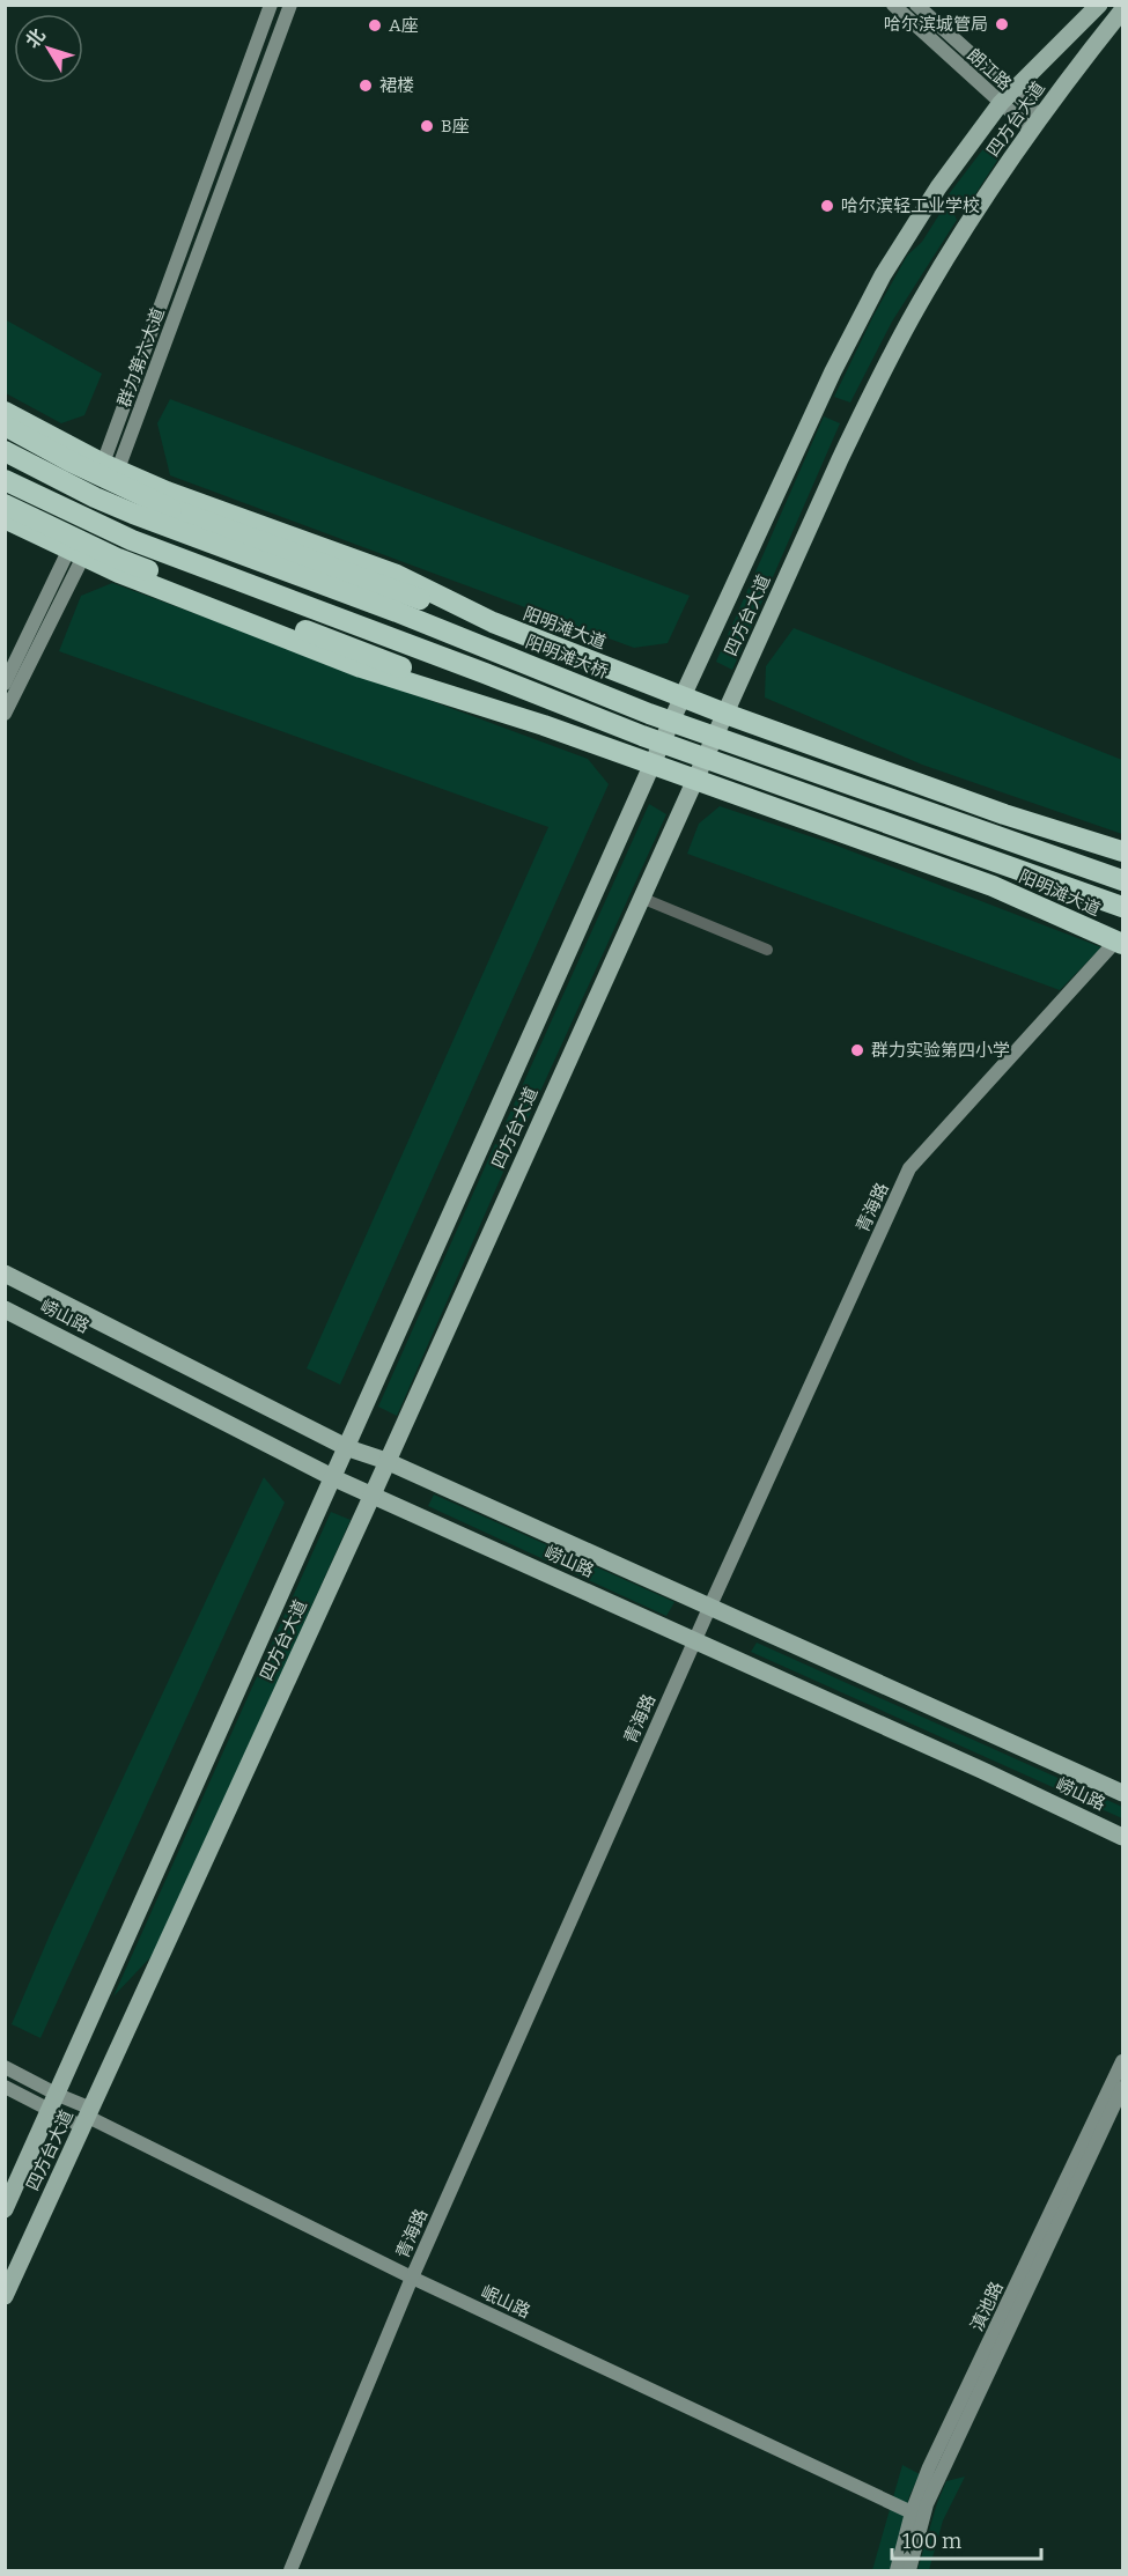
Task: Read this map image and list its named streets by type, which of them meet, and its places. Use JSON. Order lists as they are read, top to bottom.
{
  "streets": {
    "highway": ["阳明滩大道", "阳明滩大桥"],
    "main road": ["四方台大道", "崂山路"],
    "street": [
      "朗江路",
      "群力第六大道",
      "青海路",
      "岷山路",
      "滇池路"
    ]
  },
  "crossings": [
    ["朗江路", "四方台大道"],
    ["四方台大道", "阳明滩大道"],
    ["四方台大道", "崂山路"],
    ["四方台大道", "岷山路"],
    ["群力第六大道", "阳明滩大道"],
    ["阳明滩大道", "青海路"],
    ["青海路", "崂山路"],
    ["青海路", "岷山路"],
    ["岷山路", "滇池路"]
  ],
  "places": [
    "哈尔滨城管局",
    "A座",
    "裙楼",
    "B座",
    "哈尔滨轻工业学校",
    "群力实验第四小学"
  ],
  "scale_bar": "100 m",
  "north": "top left"
}
